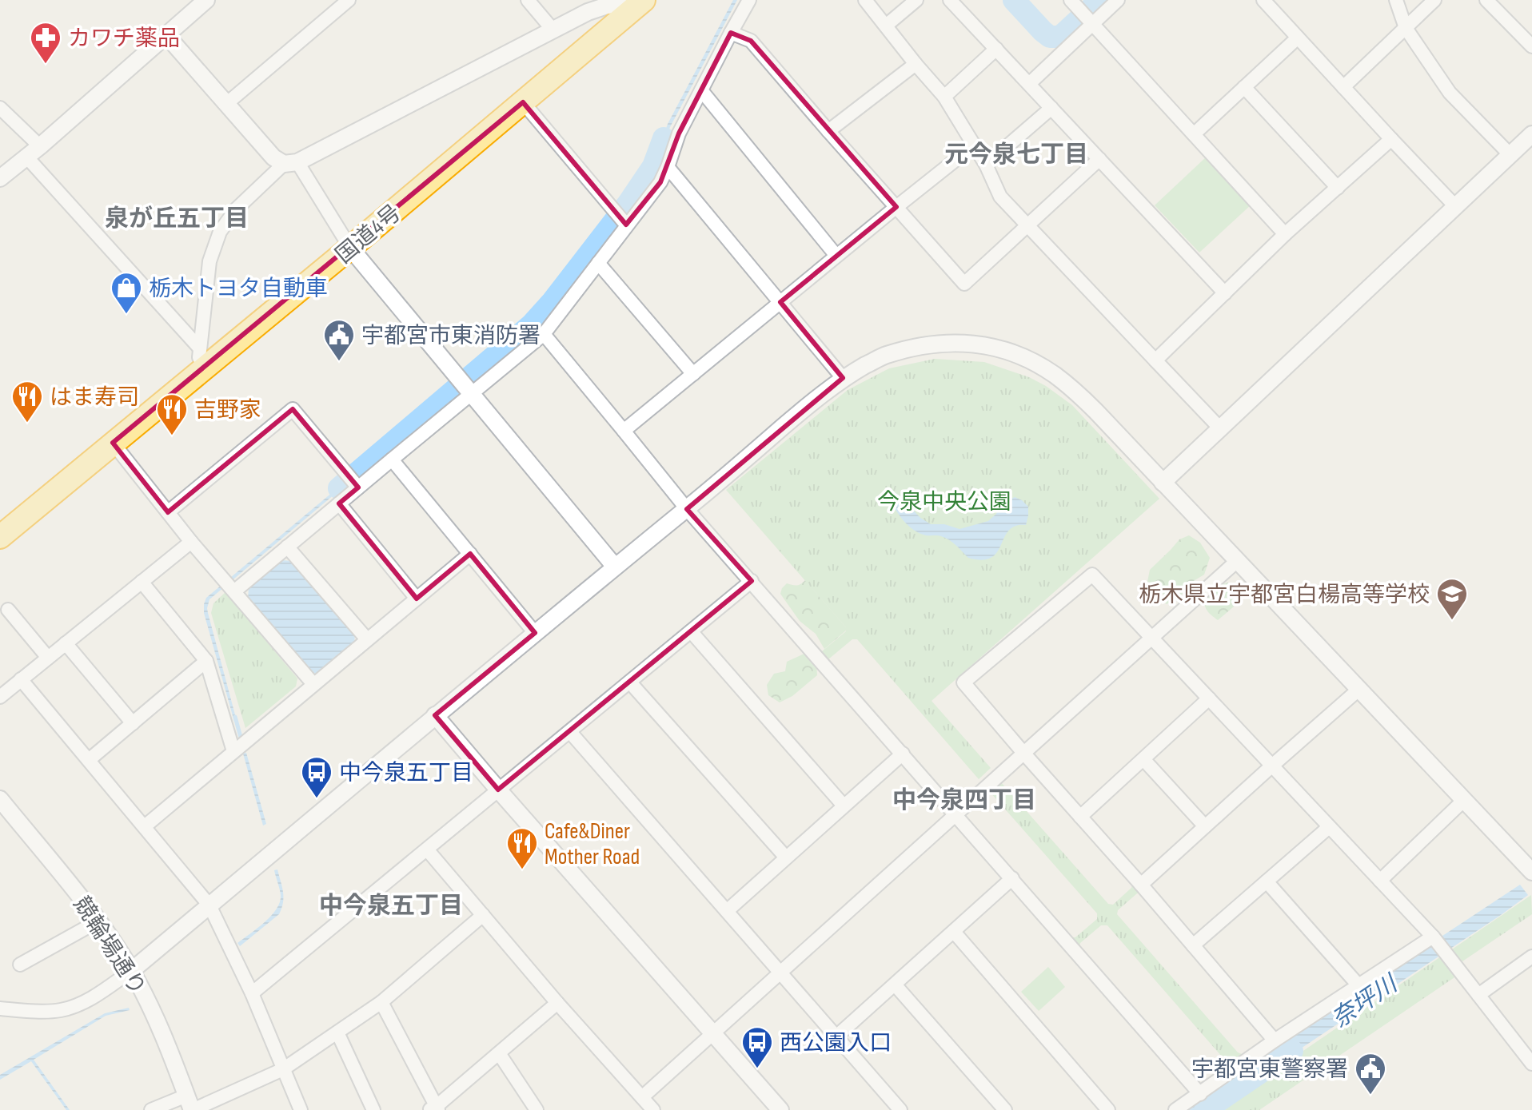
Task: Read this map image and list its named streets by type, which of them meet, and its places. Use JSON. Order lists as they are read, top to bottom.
{
  "streets": {
    "highway": ["国道4号"],
    "street": ["競輪場通り"]
  },
  "districts": [
    "元今泉七丁目",
    "泉が丘五丁目",
    "中今泉四丁目",
    "中今泉五丁目"
  ],
  "water": ["奈坪川"],
  "parks": ["今泉中央公園"],
  "places": {
    "pharmacy": ["カワチ薬品"],
    "shop": ["栃木トヨタ自動車"],
    "public building": ["宇都宮市東消防署", "宇都宮東警察署"],
    "restaurant": ["はま寿司", "吉野家", "Cafe&Diner Mother Road"],
    "school or university": ["栃木県立宇都宮白楊高等学校"],
    "bus stop": ["中今泉五丁目", "西公園入口"]
  }
}
